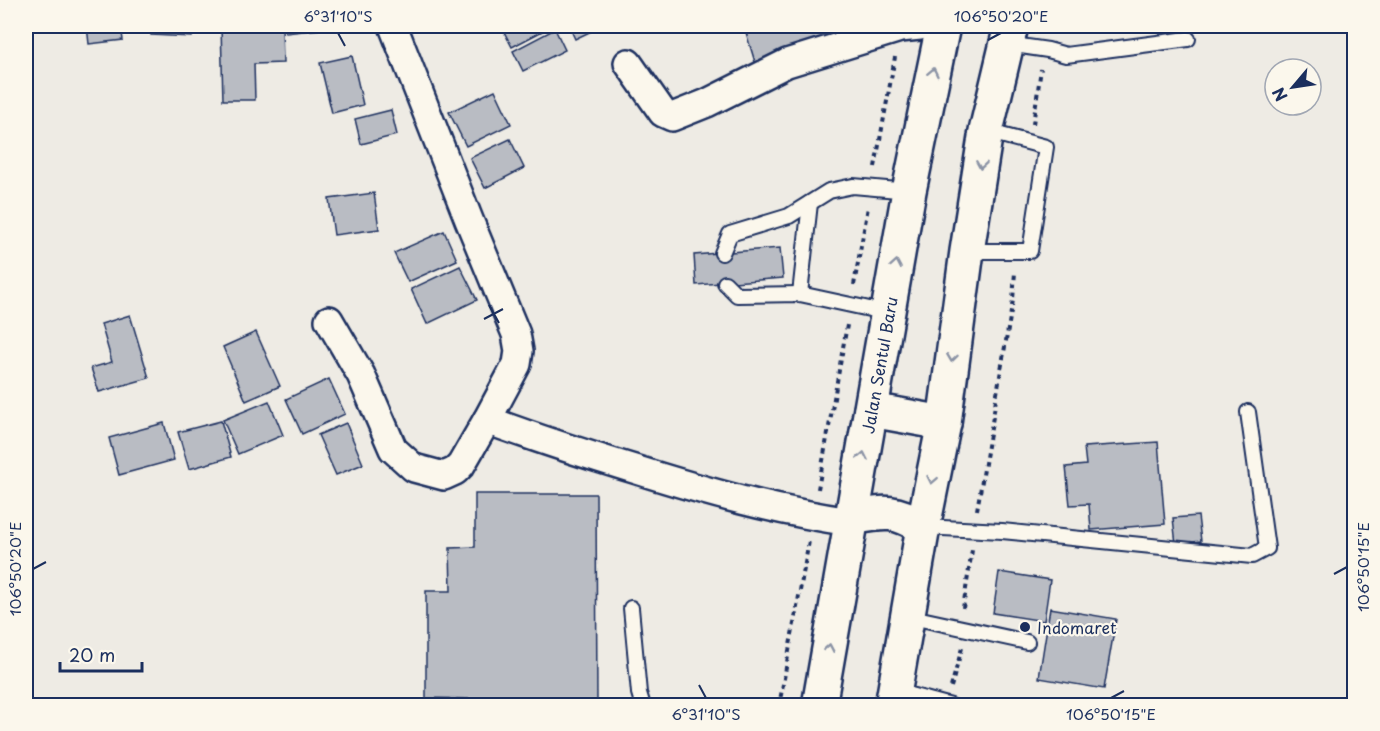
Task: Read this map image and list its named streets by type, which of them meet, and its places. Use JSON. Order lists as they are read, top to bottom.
{
  "streets": {
    "main road": ["Jalan Sentul Baru"]
  },
  "places": ["Indomaret"],
  "scale_bar": "20 m",
  "north": "bottom left",
  "coordinates": ["6°31'10\"S", "106°50'20\"E", "106°50'15\"E"]
}
